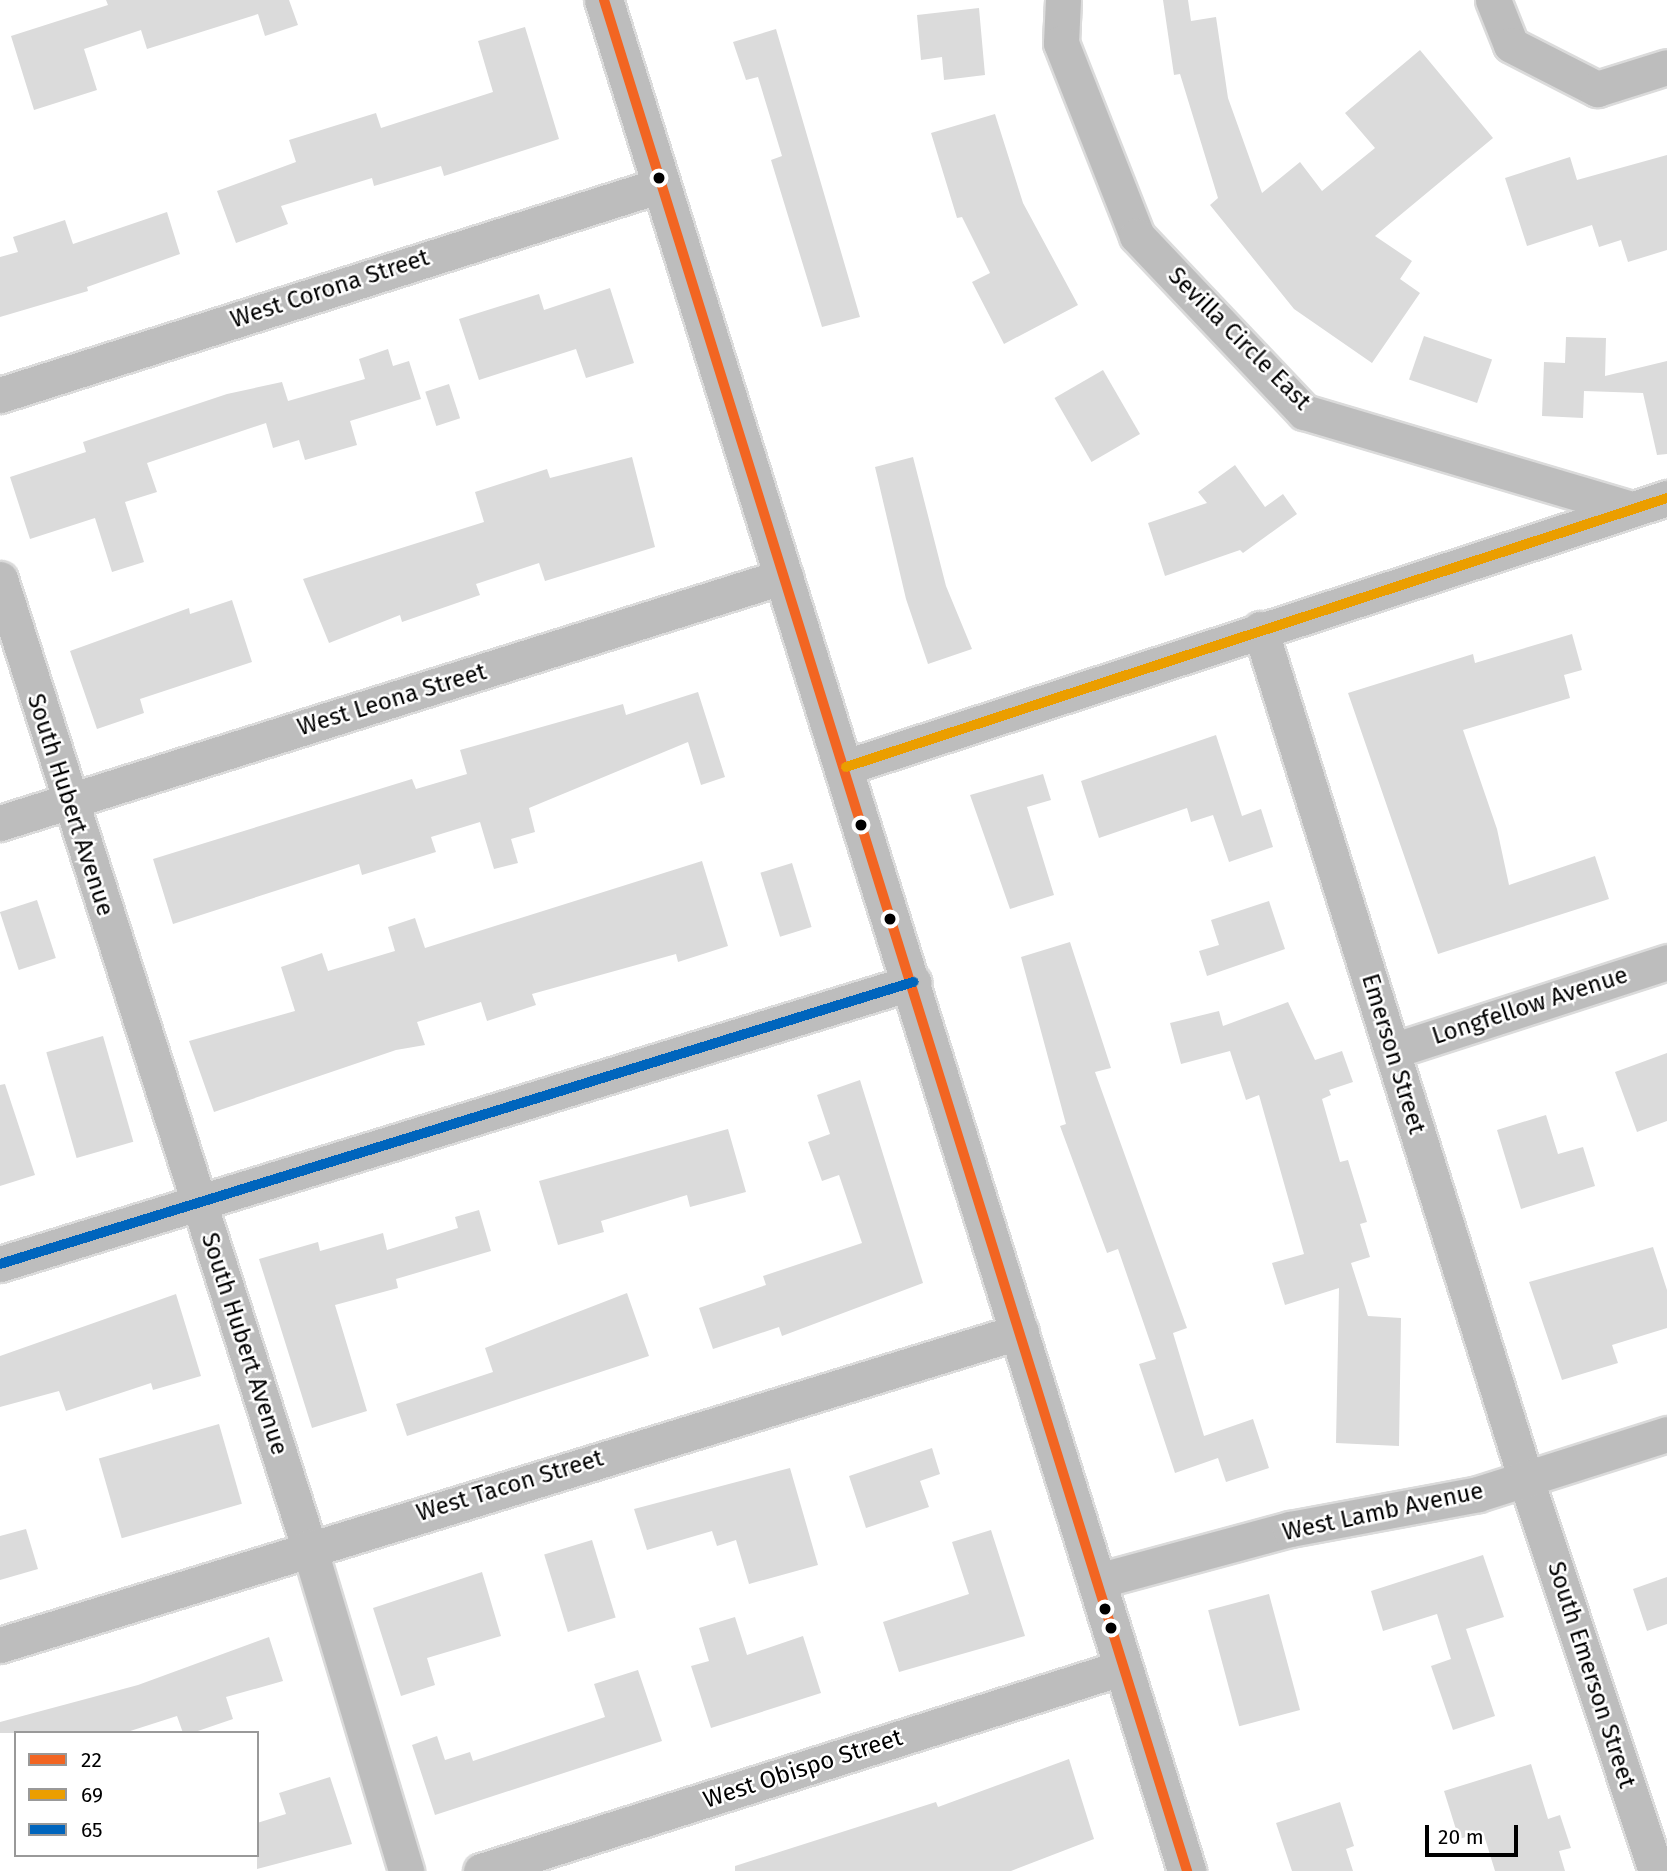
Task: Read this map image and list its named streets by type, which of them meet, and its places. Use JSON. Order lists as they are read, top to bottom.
{
  "streets": {
    "street": [
      "West Corona Street",
      "Sevilla Circle East",
      "West Leona Street",
      "South Hubert Avenue",
      "Longfellow Avenue",
      "Emerson Street",
      "West Tacon Street",
      "West Lamb Avenue",
      "South Emerson Street",
      "West Obispo Street"
    ]
  },
  "crossings": [
    ["West Leona Street", "South Hubert Avenue"],
    ["South Hubert Avenue", "West Tacon Street"],
    ["Longfellow Avenue", "Emerson Street"],
    ["Emerson Street", "West Lamb Avenue"],
    ["Emerson Street", "South Emerson Street"],
    ["West Lamb Avenue", "South Emerson Street"]
  ],
  "lines": ["transit line 22", "transit line 69", "transit line 65"],
  "legend": ["22", "69", "65"],
  "scale_bar": "20 m"
}
